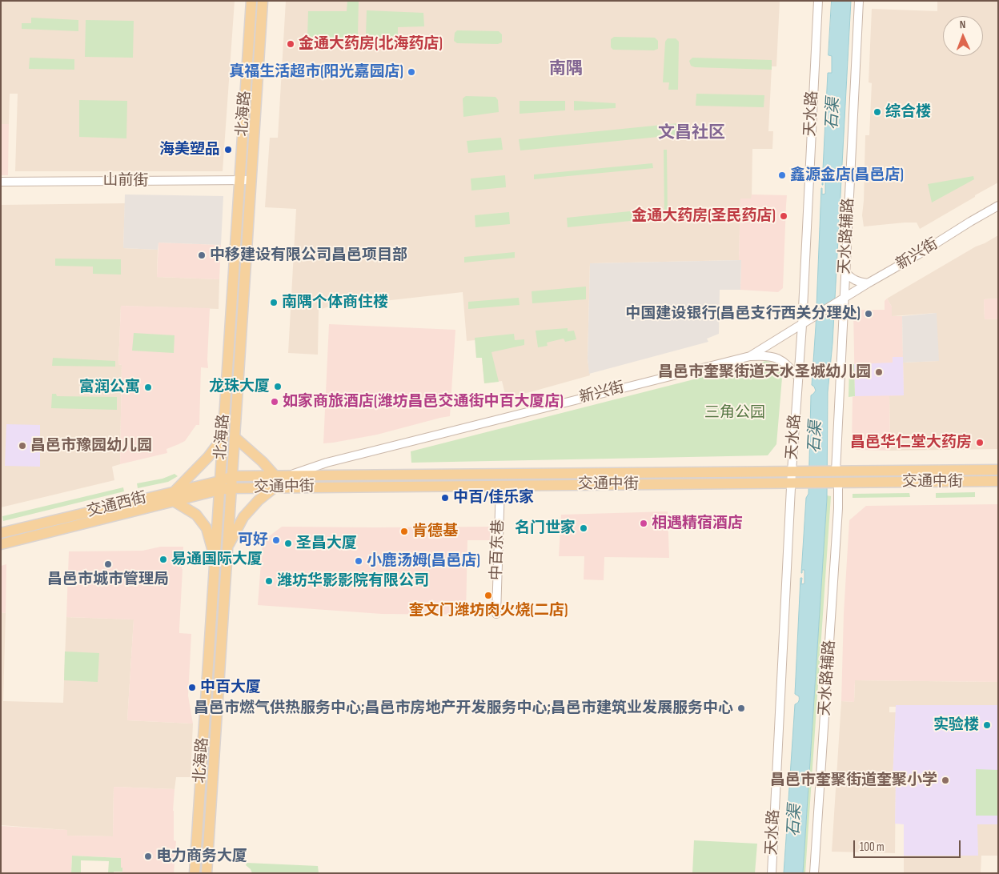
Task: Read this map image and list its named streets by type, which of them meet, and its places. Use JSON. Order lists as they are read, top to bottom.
{
  "streets": {
    "main road": ["北海路", "交通中街", "交通西街"],
    "street": [
      "天水路",
      "山前街",
      "天水路辅路",
      "新兴街",
      "中百东巷"
    ]
  },
  "crossings": [
    ["北海路", "山前街"],
    ["北海路", "交通中街"],
    ["北海路", "交通西街"],
    ["天水路", "新兴街"],
    ["天水路", "交通中街"],
    ["天水路辅路", "新兴街"],
    ["天水路辅路", "交通中街"],
    ["新兴街", "交通中街"],
    ["交通中街", "交通西街"],
    ["交通中街", "中百东巷"]
  ],
  "districts": ["南隅", "文昌社区"],
  "water": ["石渠"],
  "parks": ["三角公园"],
  "places": [
    "金通大药房(北海药店)",
    "真福生活超市(阳光嘉园店)",
    "综合楼",
    "海美塑品",
    "鑫源金店(昌邑店)",
    "金通大药房(圣民药店)",
    "中移建设有限公司昌邑项目部",
    "南隅个体商住楼",
    "中国建设银行(昌邑支行西关分理处)",
    "昌邑市奎聚街道天水圣城幼儿园",
    "龙珠大厦",
    "富润公寓",
    "如家商旅酒店(潍坊昌邑交通街中百大厦店)",
    "昌邑华仁堂大药房",
    "昌邑市豫园幼儿园",
    "中百/佳乐家",
    "相遇精宿酒店",
    "名门世家",
    "肯德基",
    "可好",
    "圣昌大厦",
    "易通国际大厦",
    "小鹿汤姆(昌邑店)",
    "昌邑市城市管理局",
    "潍坊华影影院有限公司",
    "奎文门潍坊肉火烧(二店)",
    "中百大厦",
    "昌邑市燃气供热服务中心;昌邑市房地产开发服务中心;昌邑市建筑业发展服务中心",
    "实验楼",
    "昌邑市奎聚街道奎聚小学",
    "电力商务大厦"
  ],
  "scale_bar": "100 m",
  "north": "top"
}
